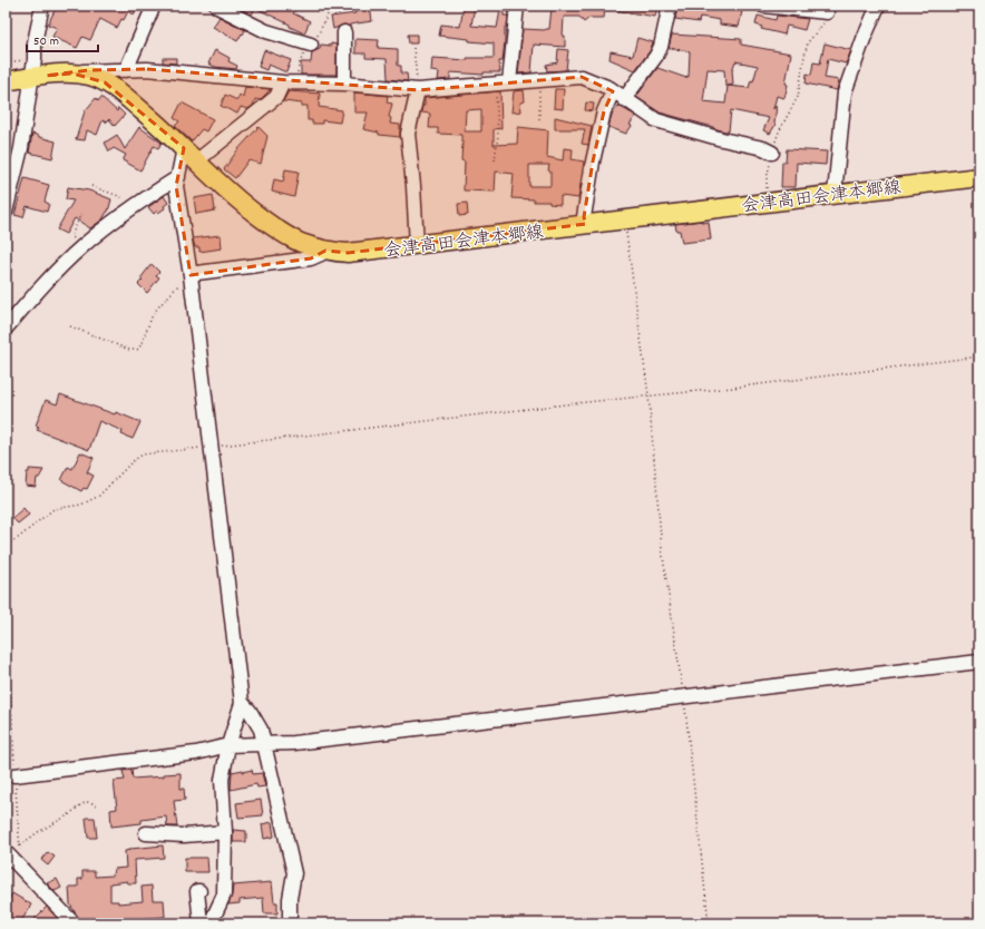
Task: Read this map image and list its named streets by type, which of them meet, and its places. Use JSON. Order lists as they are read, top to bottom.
{
  "streets": {
    "main road": ["会津高田会津本郷線"]
  },
  "scale_bar": "50 m"
}
